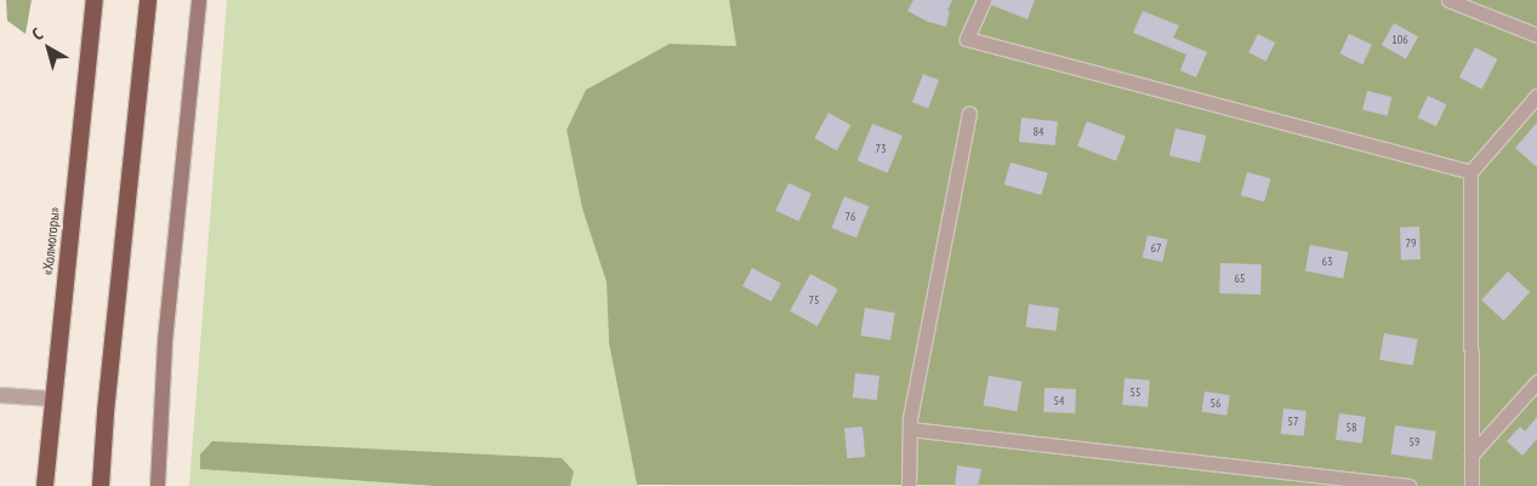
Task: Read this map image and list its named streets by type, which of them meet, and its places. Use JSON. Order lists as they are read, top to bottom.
{
  "streets": {
    "highway": ["«Холмогоры»"]
  },
  "house_numbers": [
    "106",
    "84",
    "73",
    "76",
    "79",
    "67",
    "63",
    "65",
    "75",
    "55",
    "54",
    "56",
    "57",
    "58",
    "59"
  ],
  "north": "top left"
}
